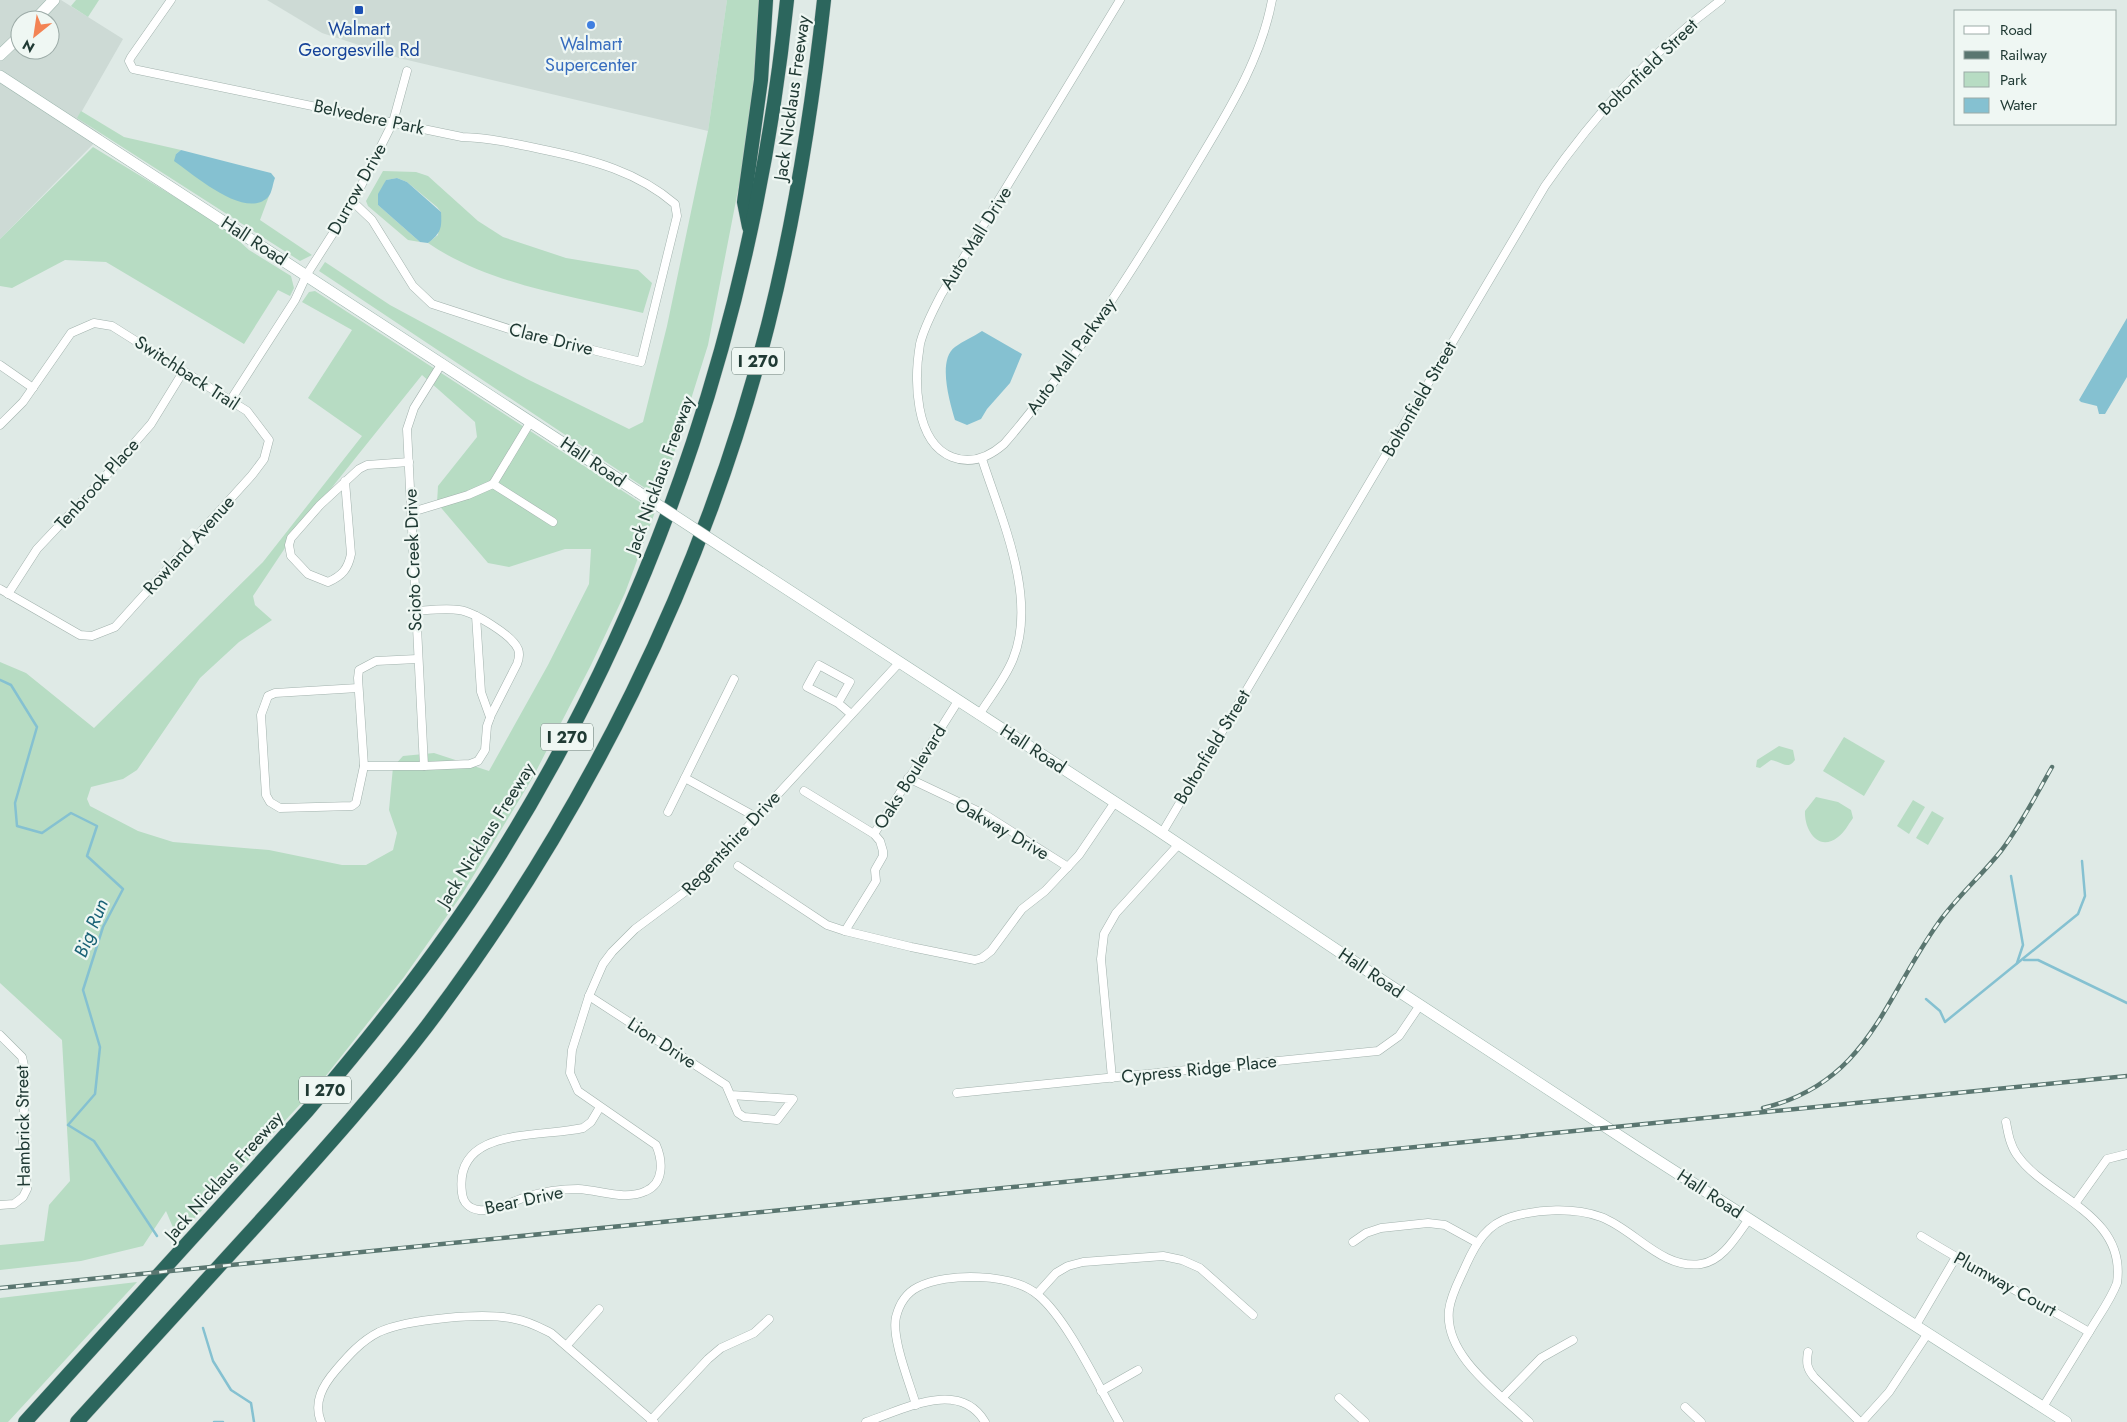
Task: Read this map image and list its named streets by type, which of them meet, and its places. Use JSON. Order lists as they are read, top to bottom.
{
  "streets": {
    "highway": ["Jack Nicklaus Freeway", "I 270"],
    "main road": ["Hall Road"],
    "street": [
      "Boltonfield Street",
      "Belvedere Park",
      "Durrow Drive",
      "Auto Mall Drive",
      "Clare Drive",
      "Auto Mall Parkway",
      "Switchback Trail",
      "Tenbrook Place",
      "Rowland Avenue",
      "Scioto Creek Drive",
      "Oaks Boulevard",
      "Oakway Drive",
      "Regentshire Drive",
      "Lion Drive",
      "Cypress Ridge Place",
      "Hambrick Street",
      "Bear Drive",
      "Plumway Court"
    ]
  },
  "crossings": [
    ["Boltonfield Street", "Hall Road"],
    ["Belvedere Park", "Durrow Drive"],
    ["Belvedere Park", "Clare Drive"],
    ["Durrow Drive", "Hall Road"],
    ["Durrow Drive", "Clare Drive"],
    ["Durrow Drive", "Switchback Trail"],
    ["Auto Mall Drive", "Auto Mall Parkway"],
    ["Hall Road", "Scioto Creek Drive"],
    ["Hall Road", "Oaks Boulevard"],
    ["Hall Road", "Regentshire Drive"],
    ["Hall Road", "Cypress Ridge Place"],
    ["Switchback Trail", "Tenbrook Place"],
    ["Switchback Trail", "Rowland Avenue"],
    ["Tenbrook Place", "Rowland Avenue"],
    ["Oaks Boulevard", "Oakway Drive"],
    ["Regentshire Drive", "Lion Drive"],
    ["Regentshire Drive", "Bear Drive"]
  ],
  "water": ["Big Run"],
  "places": {
    "transit": ["Walmart Georgesville Rd"],
    "other": ["Walmart Supercenter"]
  },
  "legend": [
    "Road",
    "Railway",
    "Park",
    "Water"
  ],
  "north": "bottom left"
}
